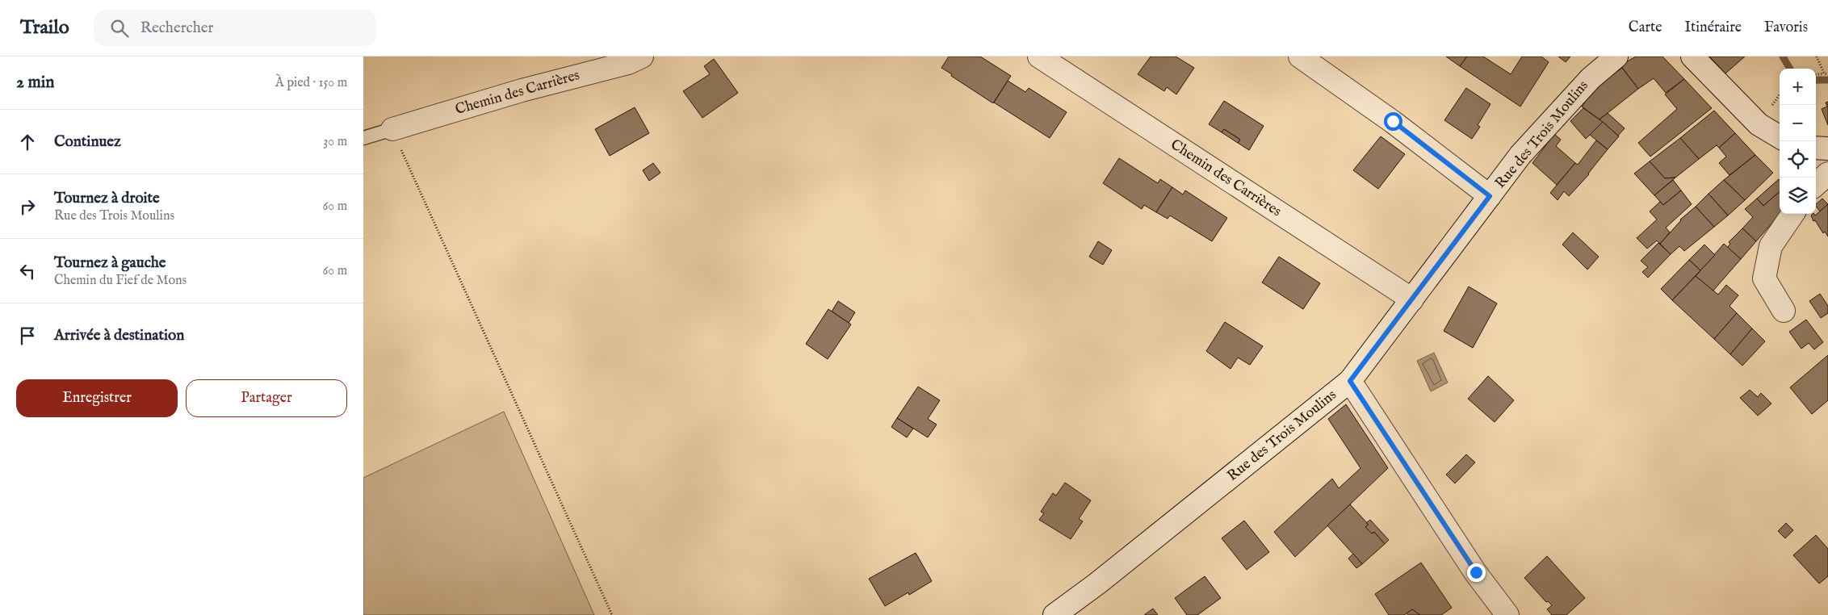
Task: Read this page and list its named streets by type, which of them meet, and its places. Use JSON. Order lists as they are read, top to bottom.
{
  "streets": {
    "street": ["Chemin des Carrières", "Rue des Trois Moulins"]
  },
  "crossings": [
    ["Chemin des Carrières", "Rue des Trois Moulins"]
  ],
  "page": {
    "header": "Trailo",
    "search": "Rechercher",
    "nav": ["Carte", "Itinéraire", "Favoris"],
    "heading": ["2 min", "À pied · 150 m"],
    "map_buttons": ["+", "−"],
    "list": [
      ["Continuez", "30 m"],
      ["Tournez à droite", "Rue des Trois Moulins", "60 m"],
      ["Tournez à gauche", "Chemin du Fief de Mons", "60 m"],
      "Arrivée à destination"
    ],
    "buttons": ["Enregistrer", "Partager"]
  }
}
